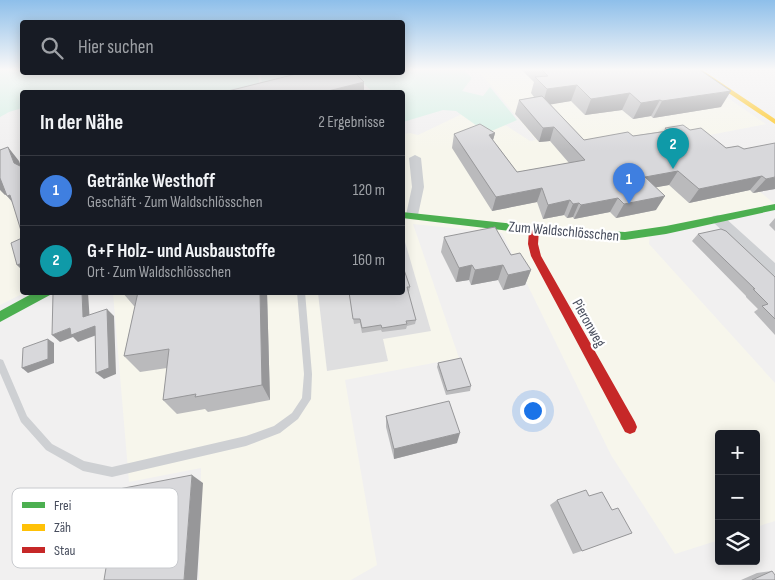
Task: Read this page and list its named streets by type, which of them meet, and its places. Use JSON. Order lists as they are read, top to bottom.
{
  "streets": {
    "street": ["Zum Waldschlösschen", "Pieronweg"]
  },
  "crossings": [
    ["Zum Waldschlösschen", "Pieronweg"]
  ],
  "legend": ["Frei", "Zäh", "Stau"],
  "page": {
    "search": "Hier suchen",
    "heading": ["In der Nähe", "2 Ergebnisse"],
    "pins": ["2", "1"],
    "list": [
      {
        "mark": "1",
        "name": "Getränke Westhoff",
        "note": "Geschäft · Zum Waldschlösschen",
        "value": "120 m"
      },
      {
        "mark": "2",
        "name": "G+F Holz- und Ausbaustoffe",
        "note": "Ort · Zum Waldschlösschen",
        "value": "160 m"
      }
    ],
    "map_buttons": ["+", "−"]
  }
}
